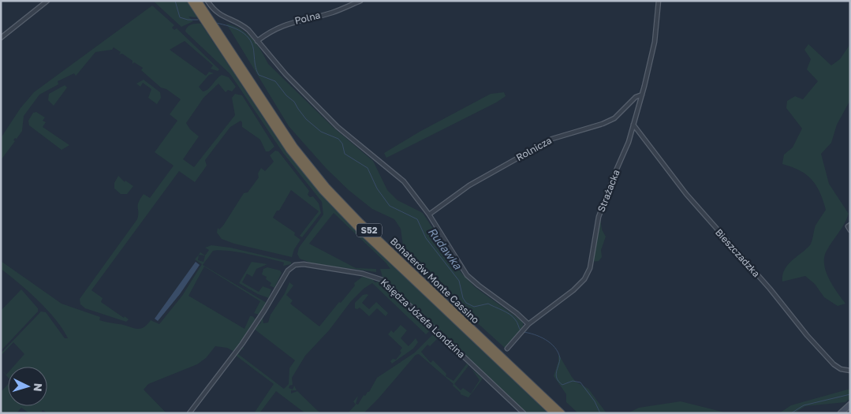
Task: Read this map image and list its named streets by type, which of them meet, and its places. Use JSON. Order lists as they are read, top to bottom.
{
  "streets": {
    "highway": ["S52", "Bohaterów Monte Cassino"],
    "street": [
      "Polna",
      "Rolnicza",
      "Strażacka",
      "Bieszczadzka",
      "Księdza Józefa Londzina"
    ]
  },
  "crossings": [
    ["Rolnicza", "Strażacka"],
    ["Strażacka", "Bieszczadzka"],
    ["S52", "Bohaterów Monte Cassino"]
  ],
  "water": ["Rudawka"],
  "north": "right"
}
